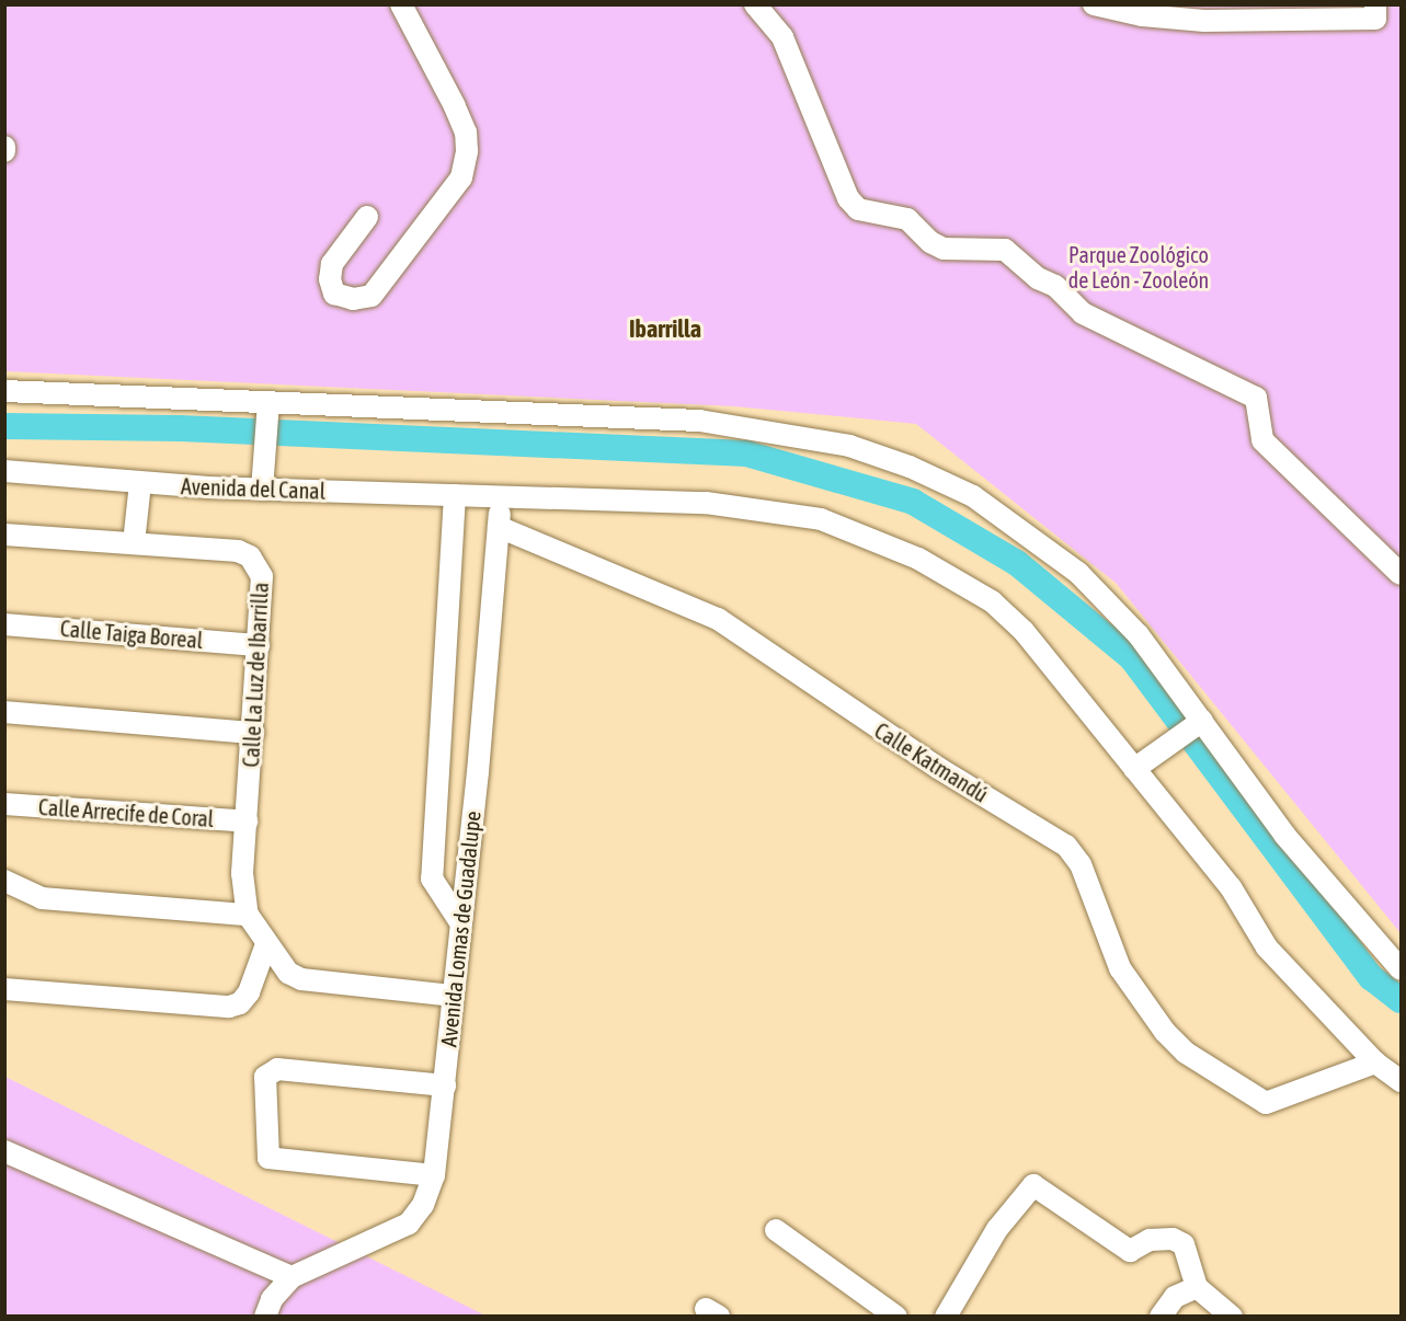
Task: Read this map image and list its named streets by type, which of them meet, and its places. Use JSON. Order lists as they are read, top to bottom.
{
  "streets": {
    "street": [
      "Avenida del Canal",
      "Calle Taiga Boreal",
      "Calle La Luz de Ibarrilla",
      "Calle Katmandú",
      "Calle Arrecife de Coral",
      "Avenida Lomas de Guadalupe"
    ]
  },
  "crossings": [
    ["Avenida del Canal", "Calle Katmandú"],
    ["Avenida del Canal", "Avenida Lomas de Guadalupe"],
    ["Calle Taiga Boreal", "Calle La Luz de Ibarrilla"],
    ["Calle La Luz de Ibarrilla", "Calle Arrecife de Coral"],
    ["Calle Katmandú", "Avenida Lomas de Guadalupe"]
  ],
  "districts": ["Ibarrilla"],
  "parks": ["Parque Zoológico de León - Zooleón"]
}
